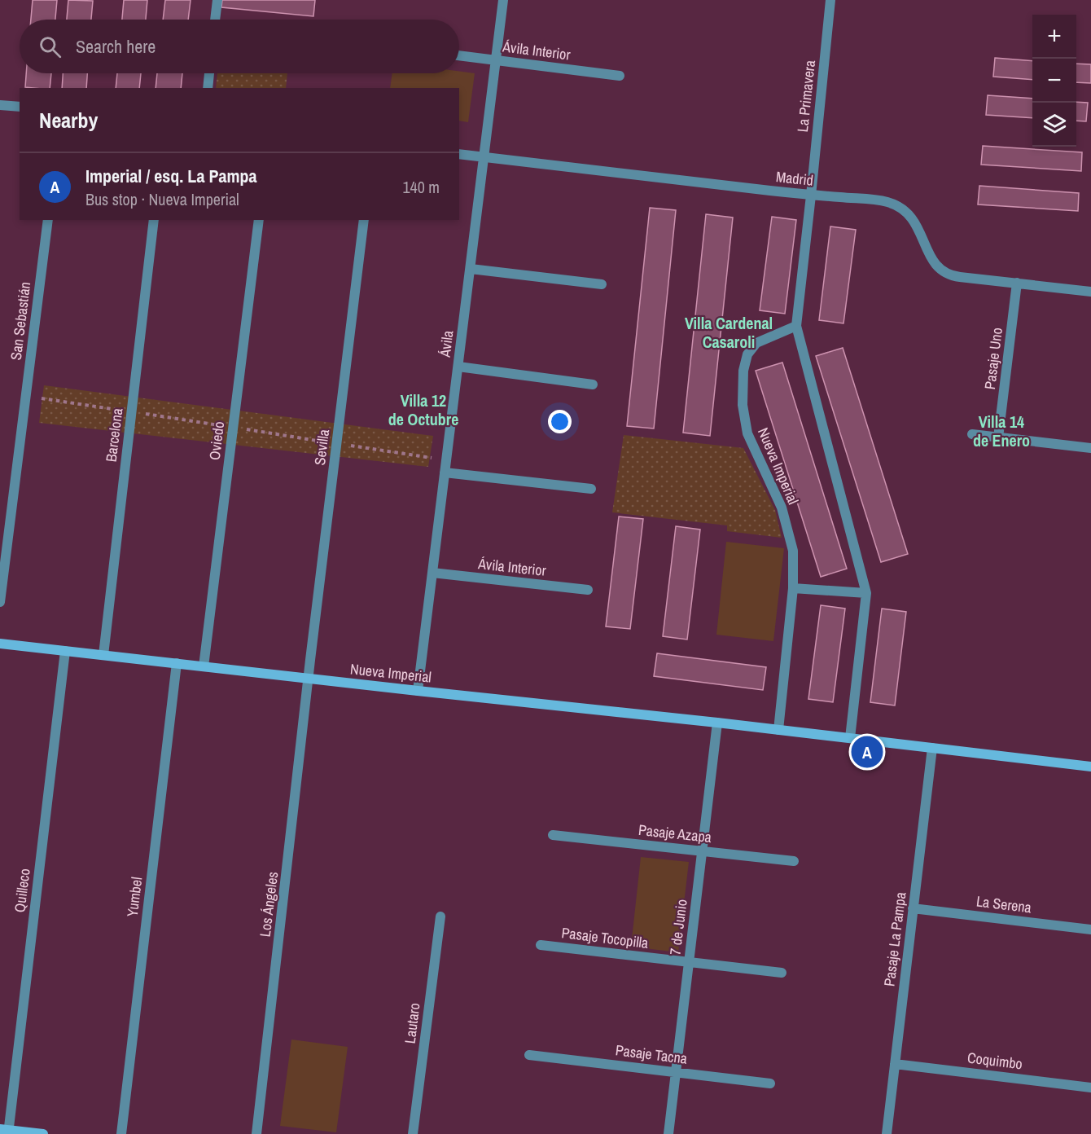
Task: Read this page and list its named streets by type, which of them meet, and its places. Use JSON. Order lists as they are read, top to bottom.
{
  "streets": {
    "street": [
      "Ávila Interior",
      "La Primavera",
      "Madrid",
      "San Sebastián",
      "Ávila",
      "Pasaje Uno",
      "Barcelona",
      "Oviedo",
      "Sevilla",
      "Nueva Imperial",
      "Pasaje Azapa",
      "Quilleco",
      "Yumbel",
      "Los Ángeles",
      "La Serena",
      "7 de Junio",
      "Pasaje Tocopilla",
      "Pasaje La Pampa",
      "Lautaro",
      "Pasaje Tacna",
      "Coquimbo"
    ]
  },
  "crossings": [
    ["Ávila Interior", "Ávila"],
    ["La Primavera", "Madrid"],
    ["Madrid", "Ávila"],
    ["Madrid", "Pasaje Uno"],
    ["Ávila", "Nueva Imperial"],
    ["Barcelona", "Nueva Imperial"],
    ["Oviedo", "Nueva Imperial"],
    ["Sevilla", "Nueva Imperial"],
    ["Sevilla", "Los Ángeles"],
    ["Nueva Imperial", "Quilleco"],
    ["Nueva Imperial", "Yumbel"],
    ["Nueva Imperial", "Los Ángeles"],
    ["Nueva Imperial", "7 de Junio"],
    ["Nueva Imperial", "Pasaje La Pampa"],
    ["Pasaje Azapa", "7 de Junio"],
    ["La Serena", "Pasaje La Pampa"],
    ["7 de Junio", "Pasaje Tocopilla"],
    ["7 de Junio", "Pasaje Tacna"],
    ["Pasaje La Pampa", "Coquimbo"]
  ],
  "districts": ["Villa Cardenal Casaroli", "Villa 12 de Octubre", "Villa 14 de Enero"],
  "page": {
    "map_buttons": ["+", "−"],
    "search": "Search here",
    "heading": "Nearby",
    "list": [
      {
        "mark": "A",
        "name": "Imperial / esq. La Pampa",
        "note": "Bus stop · Nueva Imperial",
        "value": "140 m"
      }
    ],
    "pins": "A"
  }
}
